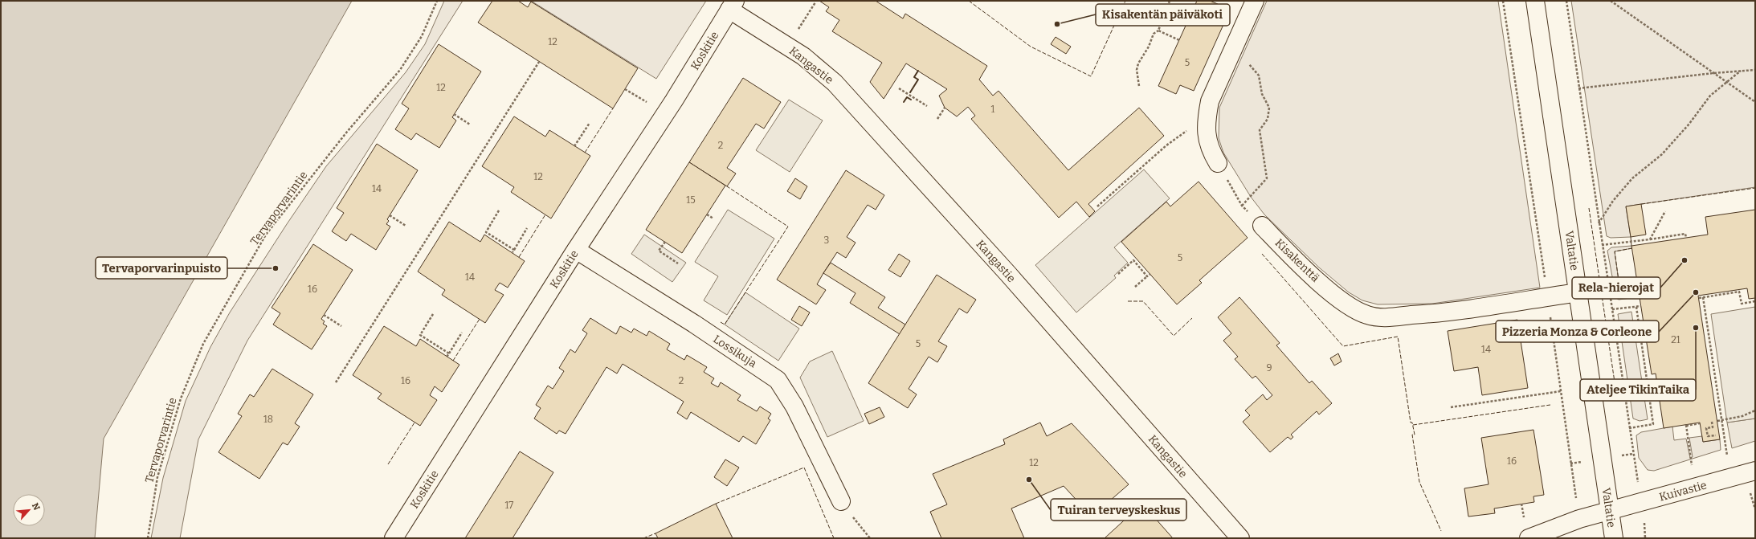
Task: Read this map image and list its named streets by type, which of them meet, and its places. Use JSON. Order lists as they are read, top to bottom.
{
  "streets": {
    "street": [
      "Koskitie",
      "Kangastie",
      "Valtatie",
      "Kisakenttä",
      "Lossikuja",
      "Kuivastie"
    ],
    "path": ["Tervaporvarintie"]
  },
  "crossings": [
    ["Koskitie", "Kangastie"],
    ["Koskitie", "Lossikuja"],
    ["Valtatie", "Kisakenttä"],
    ["Valtatie", "Kuivastie"]
  ],
  "places": [
    "Kisakentän päiväkoti",
    "Rela-hierojat",
    "Tervaporvarinpuisto",
    "Pizzeria Monza & Corleone",
    "Ateljee TikinTaika",
    "Tuiran terveyskeskus"
  ],
  "house_numbers": [
    "12",
    "5",
    "12",
    "1",
    "2",
    "12",
    "14",
    "15",
    "3",
    "5",
    "14",
    "16",
    "21",
    "5",
    "14",
    "9",
    "16",
    "2",
    "18",
    "16",
    "12",
    "17"
  ],
  "north": "top right"
}
